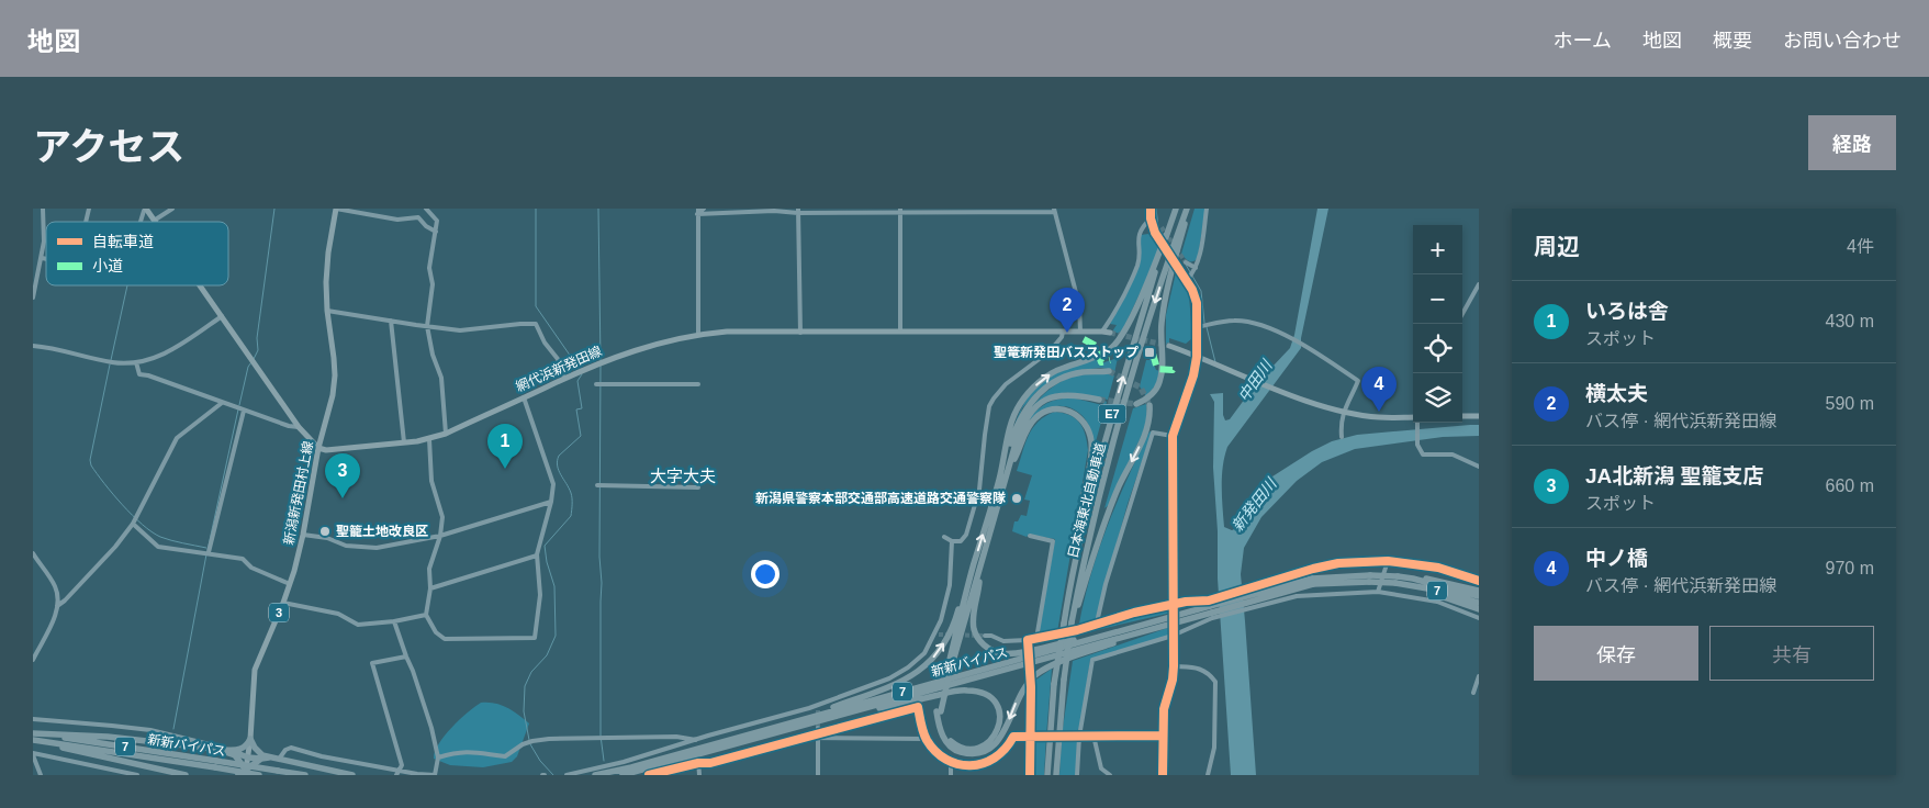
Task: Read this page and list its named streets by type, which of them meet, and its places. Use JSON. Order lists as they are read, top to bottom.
{
  "streets": {
    "highway": [
      "E7",
      "日本海東北自動車道",
      "7",
      "新新バイパス"
    ],
    "main road": ["網代浜新発田線", "新潟新発田村上線", "3"]
  },
  "crossings": [
    ["網代浜新発田線", "新潟新発田村上線"],
    ["7", "新新バイパス"]
  ],
  "districts": ["大字大夫"],
  "water": ["中田川", "新発田川"],
  "places": {
    "transit": ["聖篭新発田バスストップ"],
    "other": ["新潟県警察本部交通部高速道路交通警察隊", "聖籠土地改良区"]
  },
  "legend": ["自転車道", "小道"],
  "page": {
    "header": "地図",
    "nav": [
      "ホーム",
      "地図",
      "概要",
      "お問い合わせ"
    ],
    "title": "アクセス",
    "buttons": [
      "経路",
      ["保存", "共有"]
    ],
    "heading": ["周辺", "4件"],
    "map_buttons": ["+", "−"],
    "list": [
      {
        "mark": "1",
        "name": "いろは舎",
        "note": "スポット",
        "value": "430 m"
      },
      {
        "mark": "2",
        "name": "横太夫",
        "note": "バス停 · 網代浜新発田線",
        "value": "590 m"
      },
      {
        "mark": "3",
        "name": "JA北新潟 聖籠支店",
        "note": "スポット",
        "value": "660 m"
      },
      {
        "mark": "4",
        "name": "中ノ橋",
        "note": "バス停 · 網代浜新発田線",
        "value": "970 m"
      }
    ],
    "pins": [
      "2",
      "4",
      "1",
      "3"
    ]
  }
}
